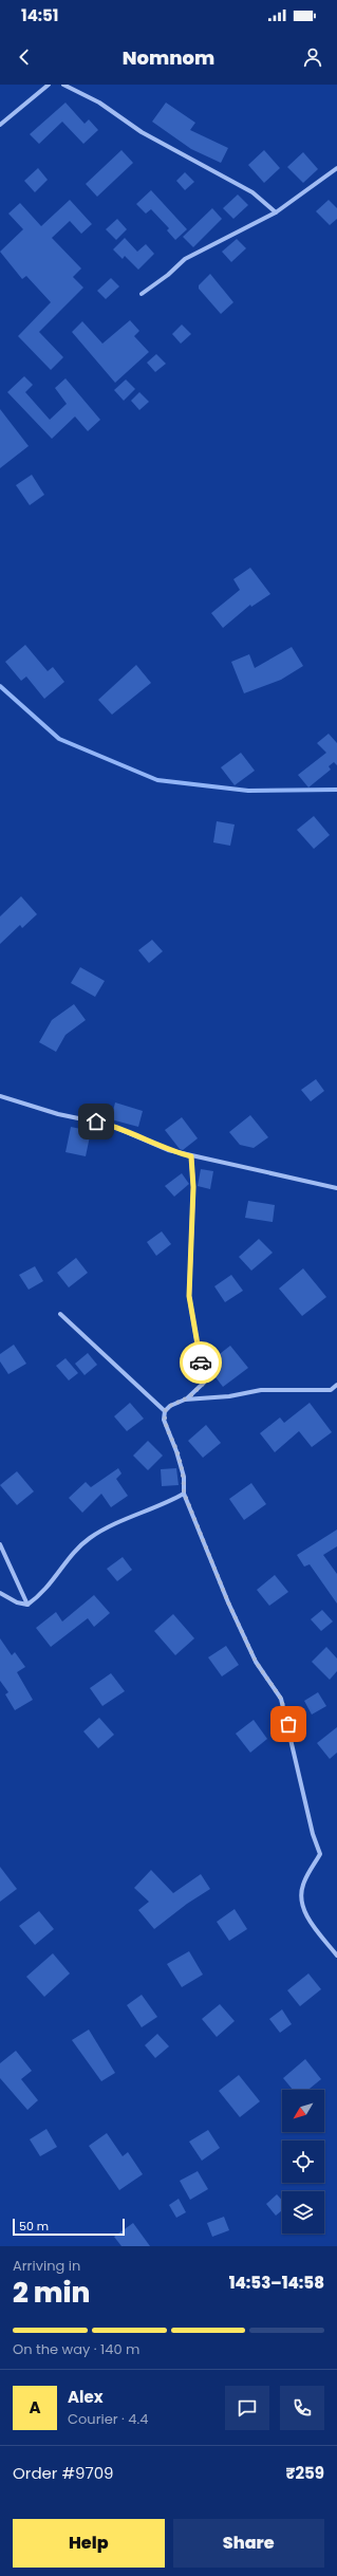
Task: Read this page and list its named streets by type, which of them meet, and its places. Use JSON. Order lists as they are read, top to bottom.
{
  "scale_bar": "50 m",
  "north": "bottom left",
  "page": {
    "status": "14:51",
    "header": "Nomnom",
    "scale": "50 m",
    "heading": ["2 min", "Arriving in", "14:53–14:58"],
    "panel": [
      "Alex",
      "Courier · 4.4",
      "Order #9709",
      "₹259"
    ],
    "bar": "On the way · 140 m",
    "round": "A",
    "buttons": ["Help", "Share"]
  }
}
